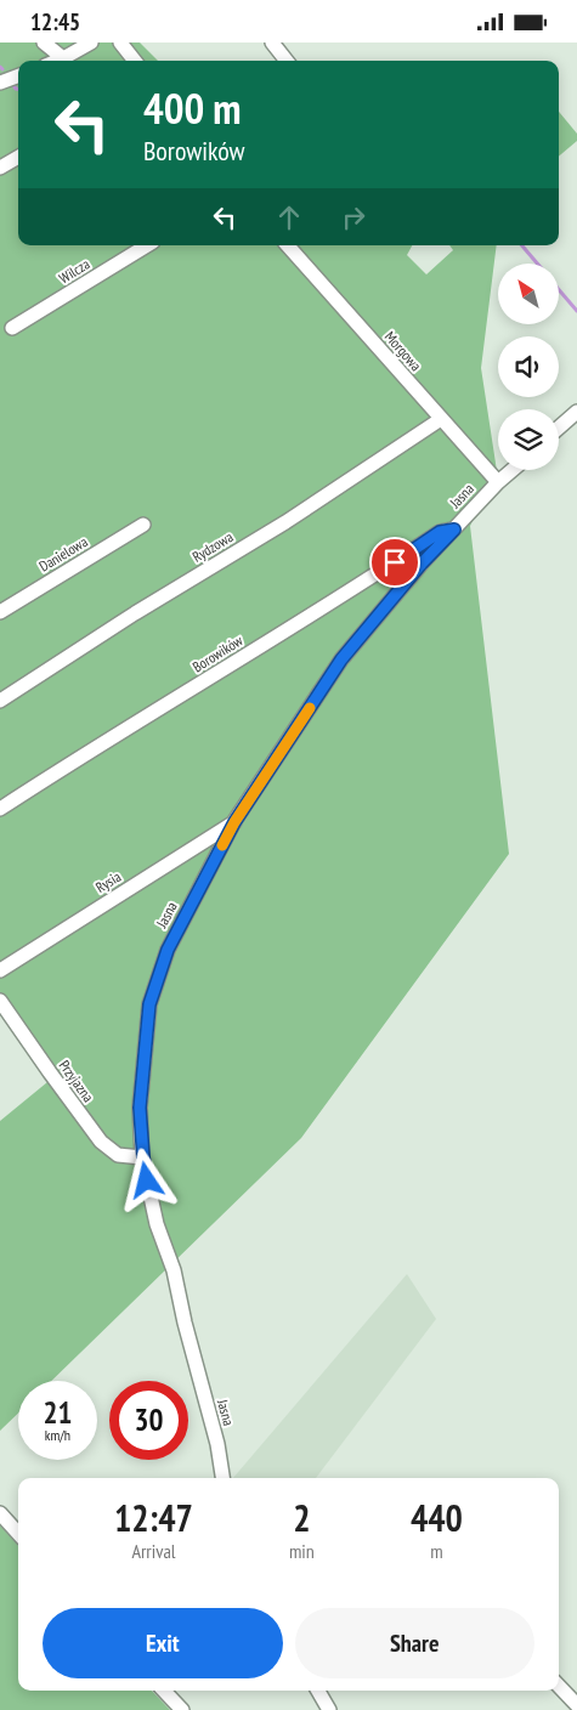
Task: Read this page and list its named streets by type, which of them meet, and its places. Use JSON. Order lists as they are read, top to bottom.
{
  "streets": {
    "street": [
      "Wilcza",
      "Morgowa",
      "Jasna",
      "Rydzowa",
      "Danielowa",
      "Borowików",
      "Rysia",
      "Przyjazna"
    ]
  },
  "crossings": [
    ["Morgowa", "Jasna"],
    ["Morgowa", "Rydzowa"],
    ["Jasna", "Borowików"],
    ["Jasna", "Rysia"],
    ["Jasna", "Przyjazna"]
  ],
  "north": "top left",
  "page": {
    "status": "12:45",
    "turn": ["400 m", "Borowików"],
    "speed": "21 km/h",
    "limit": "30",
    "eta": [
      "12:47",
      "Arrival",
      "2",
      "min",
      "440",
      "m"
    ],
    "buttons": ["Exit", "Share"]
  }
}
